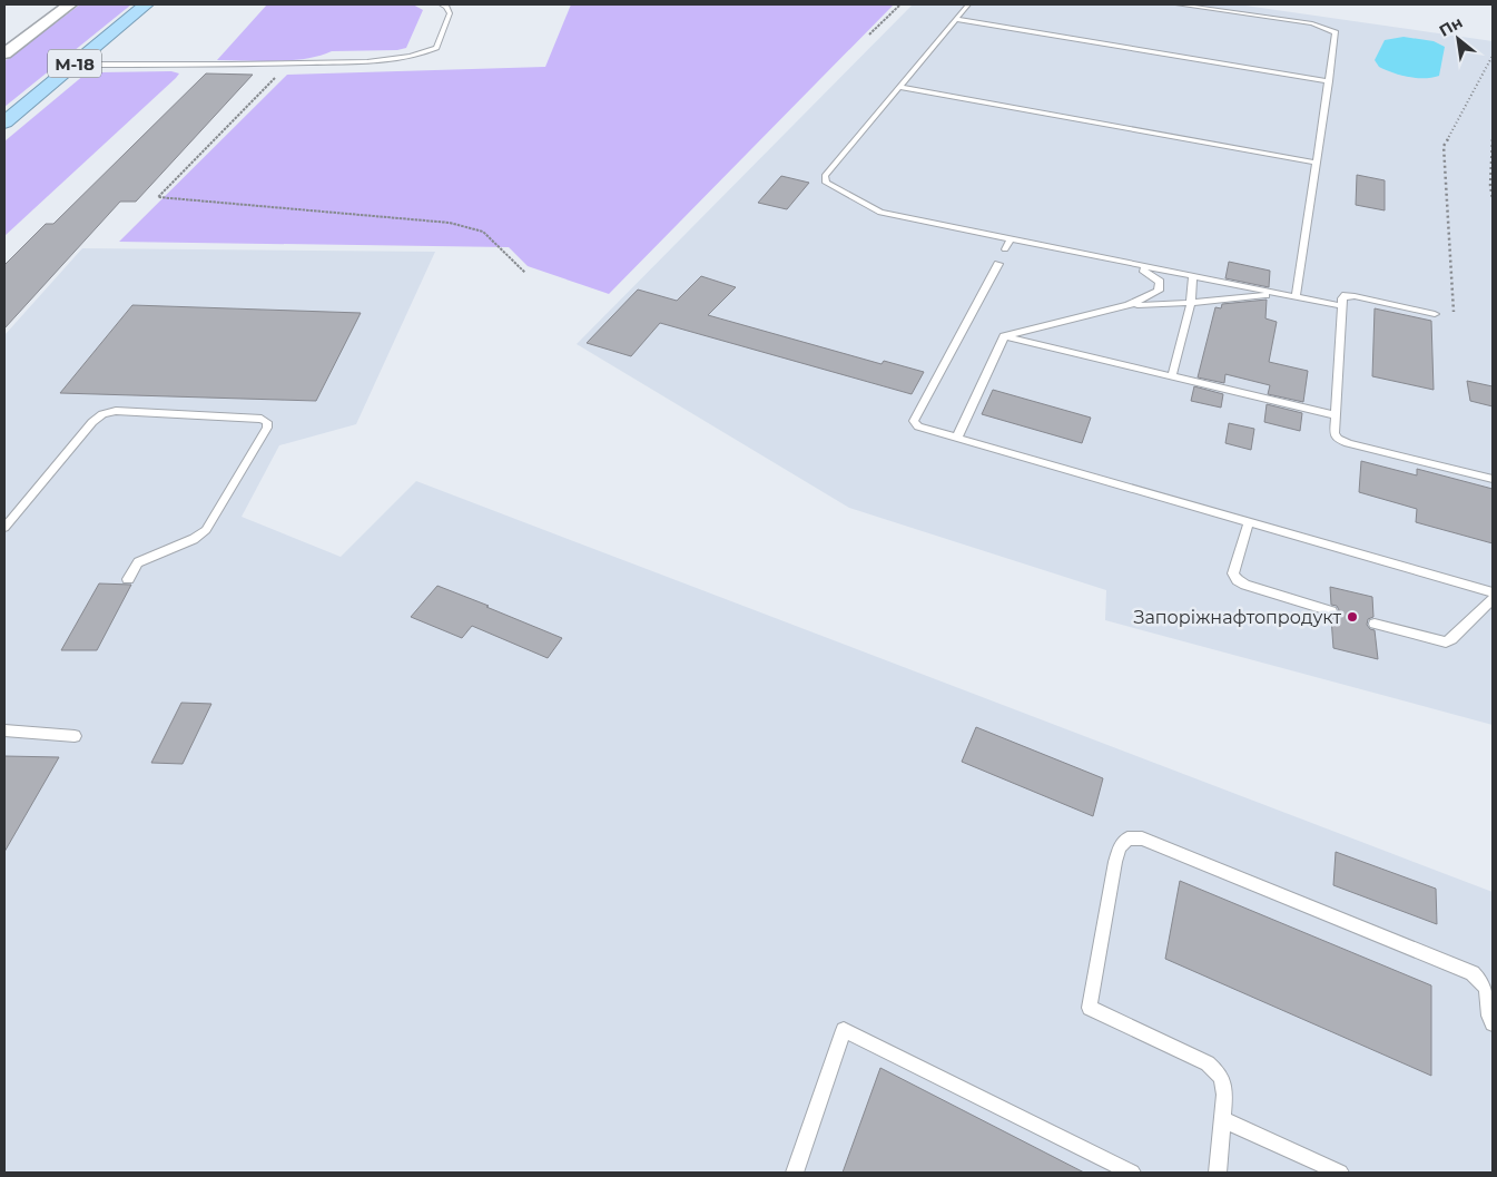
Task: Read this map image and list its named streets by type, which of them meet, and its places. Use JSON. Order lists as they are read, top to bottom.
{
  "streets": {
    "highway": ["М-18"]
  },
  "places": ["Запоріжнафтопродукт"],
  "north": "top left"
}
